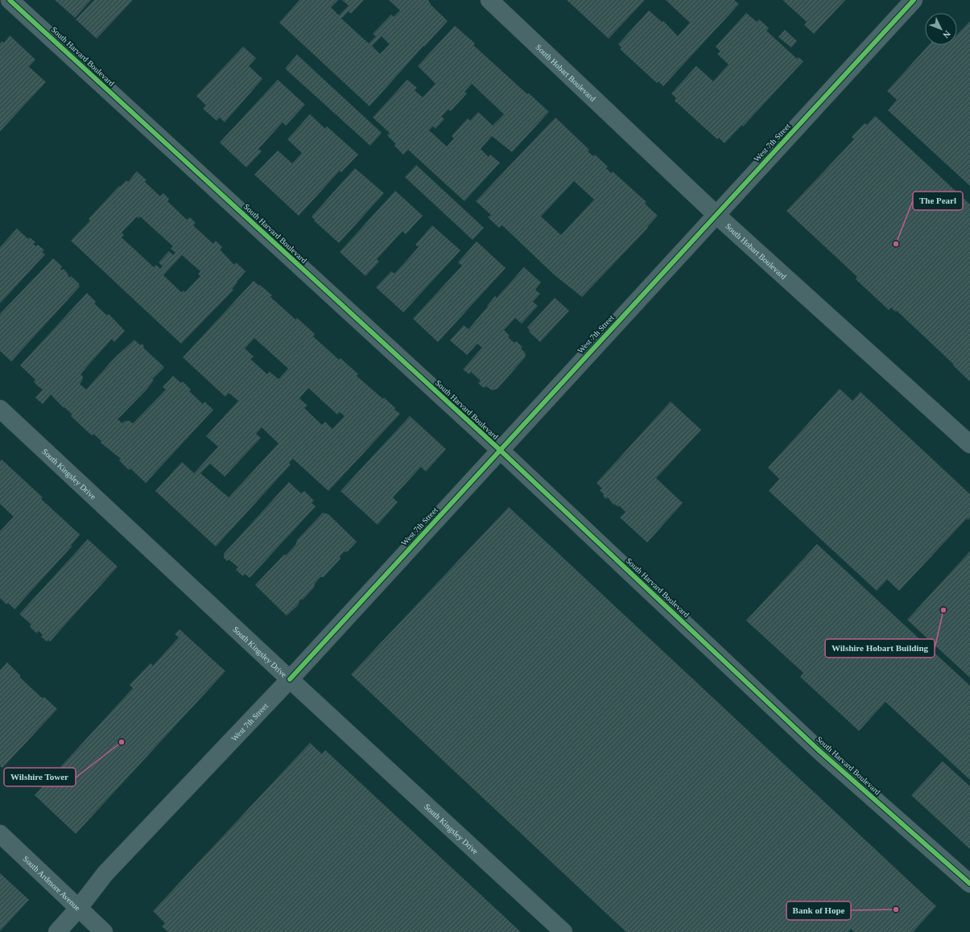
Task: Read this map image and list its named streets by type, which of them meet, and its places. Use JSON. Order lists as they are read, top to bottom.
{
  "streets": {
    "street": [
      "South Harvard Boulevard",
      "South Hobart Boulevard",
      "West 7th Street",
      "South Kingsley Drive",
      "South Ardmore Avenue"
    ]
  },
  "crossings": [
    ["South Harvard Boulevard", "West 7th Street"],
    ["South Hobart Boulevard", "West 7th Street"],
    ["West 7th Street", "South Kingsley Drive"],
    ["West 7th Street", "South Ardmore Avenue"]
  ],
  "places": [
    "The Pearl",
    "Wilshire Hobart Building",
    "Wilshire Tower",
    "Bank of Hope"
  ],
  "north": "bottom right"
}
